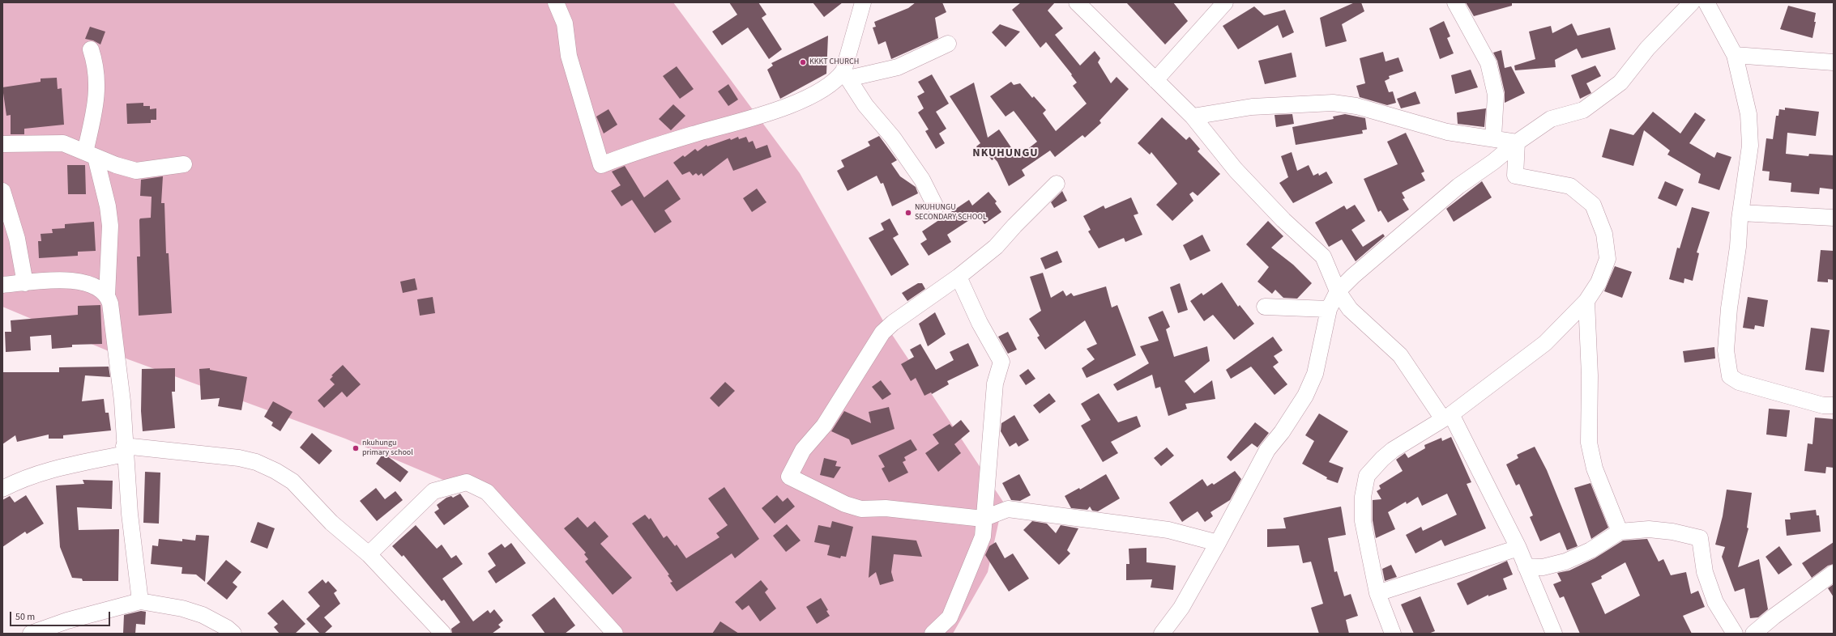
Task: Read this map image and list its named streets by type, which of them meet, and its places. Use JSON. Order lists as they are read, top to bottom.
{
  "districts": ["NKUHUNGU"],
  "places": ["KKKT CHURCH", "NKUHUNGU SECONDARY SCHOOL", "nkuhungu primary school"],
  "scale_bar": "50 m"
}
